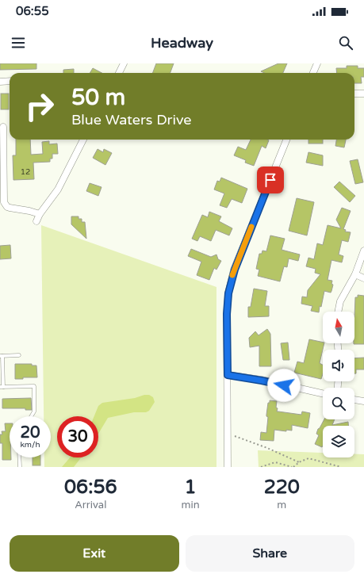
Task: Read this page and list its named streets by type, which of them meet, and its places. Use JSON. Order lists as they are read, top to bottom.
{
  "house_numbers": ["12"],
  "north": "top",
  "page": {
    "status": "06:55",
    "header": "Headway",
    "turn": ["50 m", "Blue Waters Drive"],
    "speed": "20 km/h",
    "limit": "30",
    "eta": [
      "06:56",
      "Arrival",
      "1",
      "min",
      "220",
      "m"
    ],
    "buttons": ["Exit", "Share"]
  }
}
